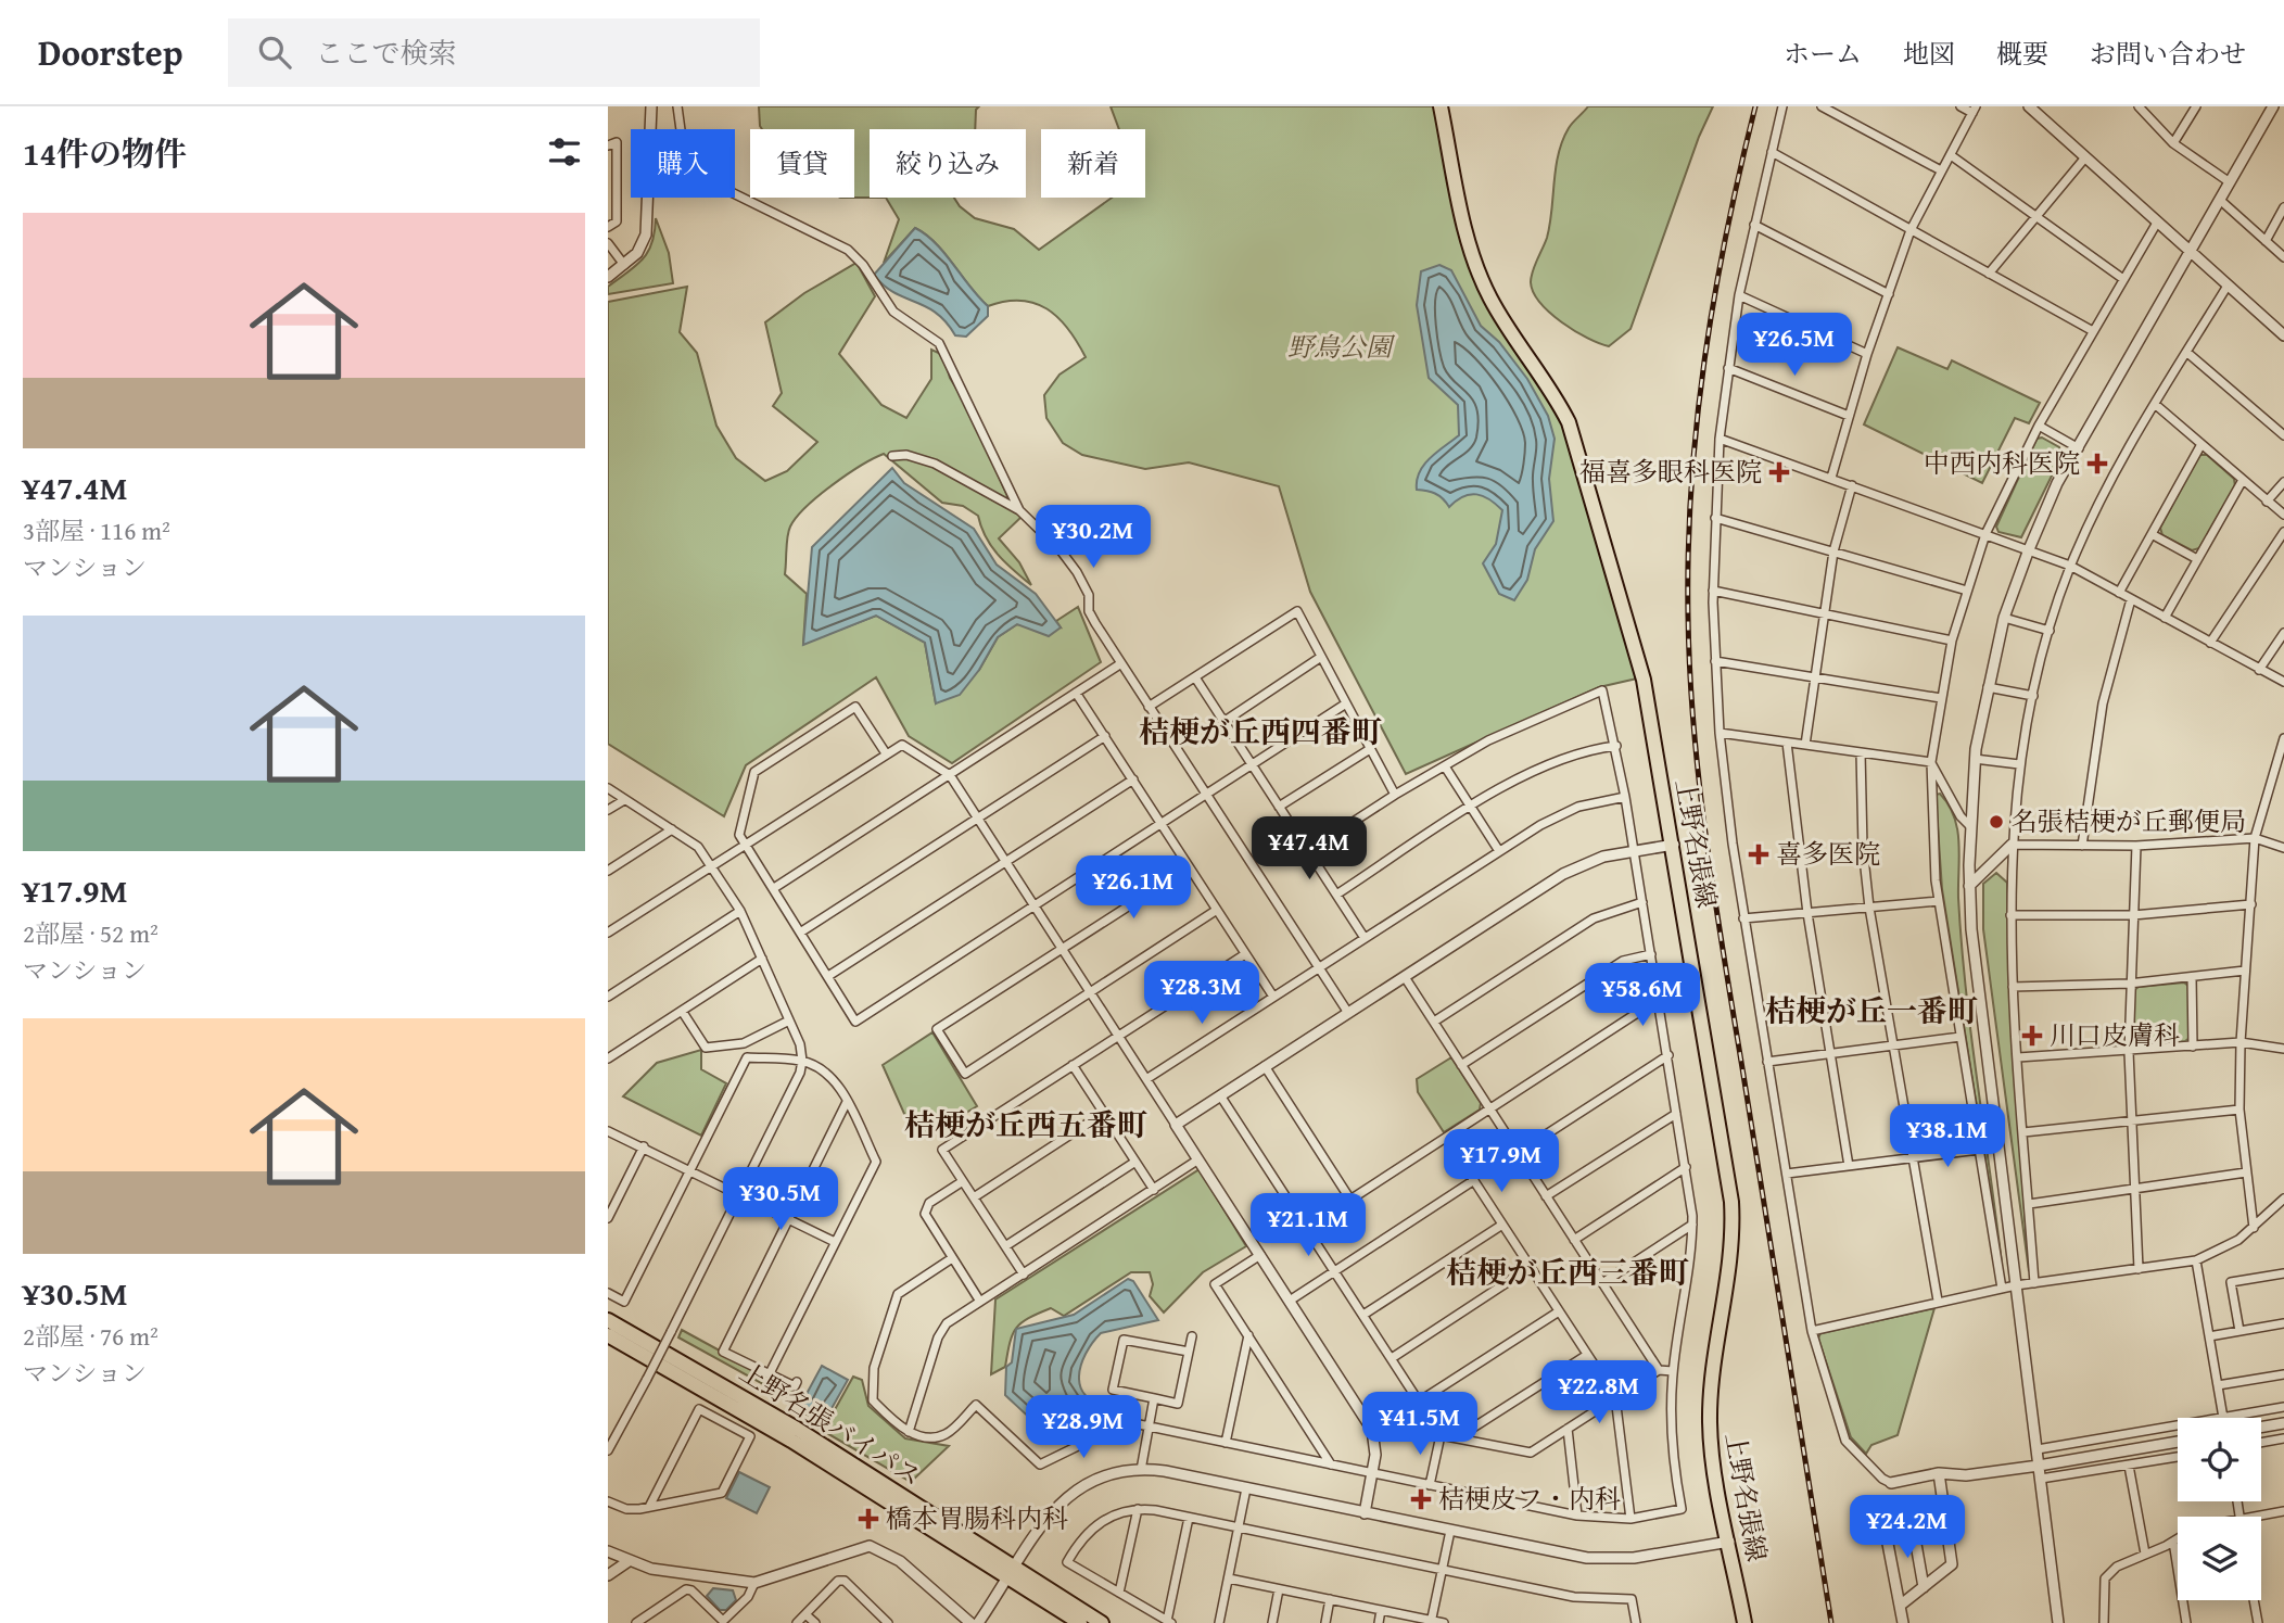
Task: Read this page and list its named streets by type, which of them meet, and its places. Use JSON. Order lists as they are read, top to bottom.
{
  "streets": {
    "main road": ["上野名張線", "上野名張バイパス"]
  },
  "districts": [
    "桔梗が丘西四番町",
    "桔梗が丘一番町",
    "桔梗が丘西五番町",
    "桔梗が丘西三番町"
  ],
  "parks": ["野鳥公園"],
  "places": {
    "health": [
      "中西内科医院",
      "福喜多眼科医院",
      "喜多医院",
      "川口皮膚科",
      "桔梗皮フ・内科",
      "橋本胃腸科内科"
    ],
    "other": ["名張桔梗が丘郵便局"]
  },
  "page": {
    "header": "Doorstep",
    "search": "ここで検索",
    "nav": [
      "ホーム",
      "地図",
      "概要",
      "お問い合わせ"
    ],
    "heading": "14件の物件",
    "chip": [
      "購入",
      "賃貸",
      "絞り込み",
      "新着"
    ],
    "list": [
      {
        "name": "¥47.4M",
        "note": "3部屋 · 116 m² · マンション"
      },
      {
        "name": "¥17.9M",
        "note": "2部屋 · 52 m² · マンション"
      },
      {
        "name": "¥30.5M",
        "note": "2部屋 · 76 m² · マンション"
      }
    ],
    "price": [
      "¥26.5M",
      "¥30.2M",
      "¥47.4M",
      "¥26.1M",
      "¥28.3M",
      "¥58.6M",
      "¥38.1M",
      "¥17.9M",
      "¥30.5M",
      "¥21.1M",
      "¥22.8M",
      "¥41.5M",
      "¥28.9M",
      "¥24.2M"
    ]
  }
}
